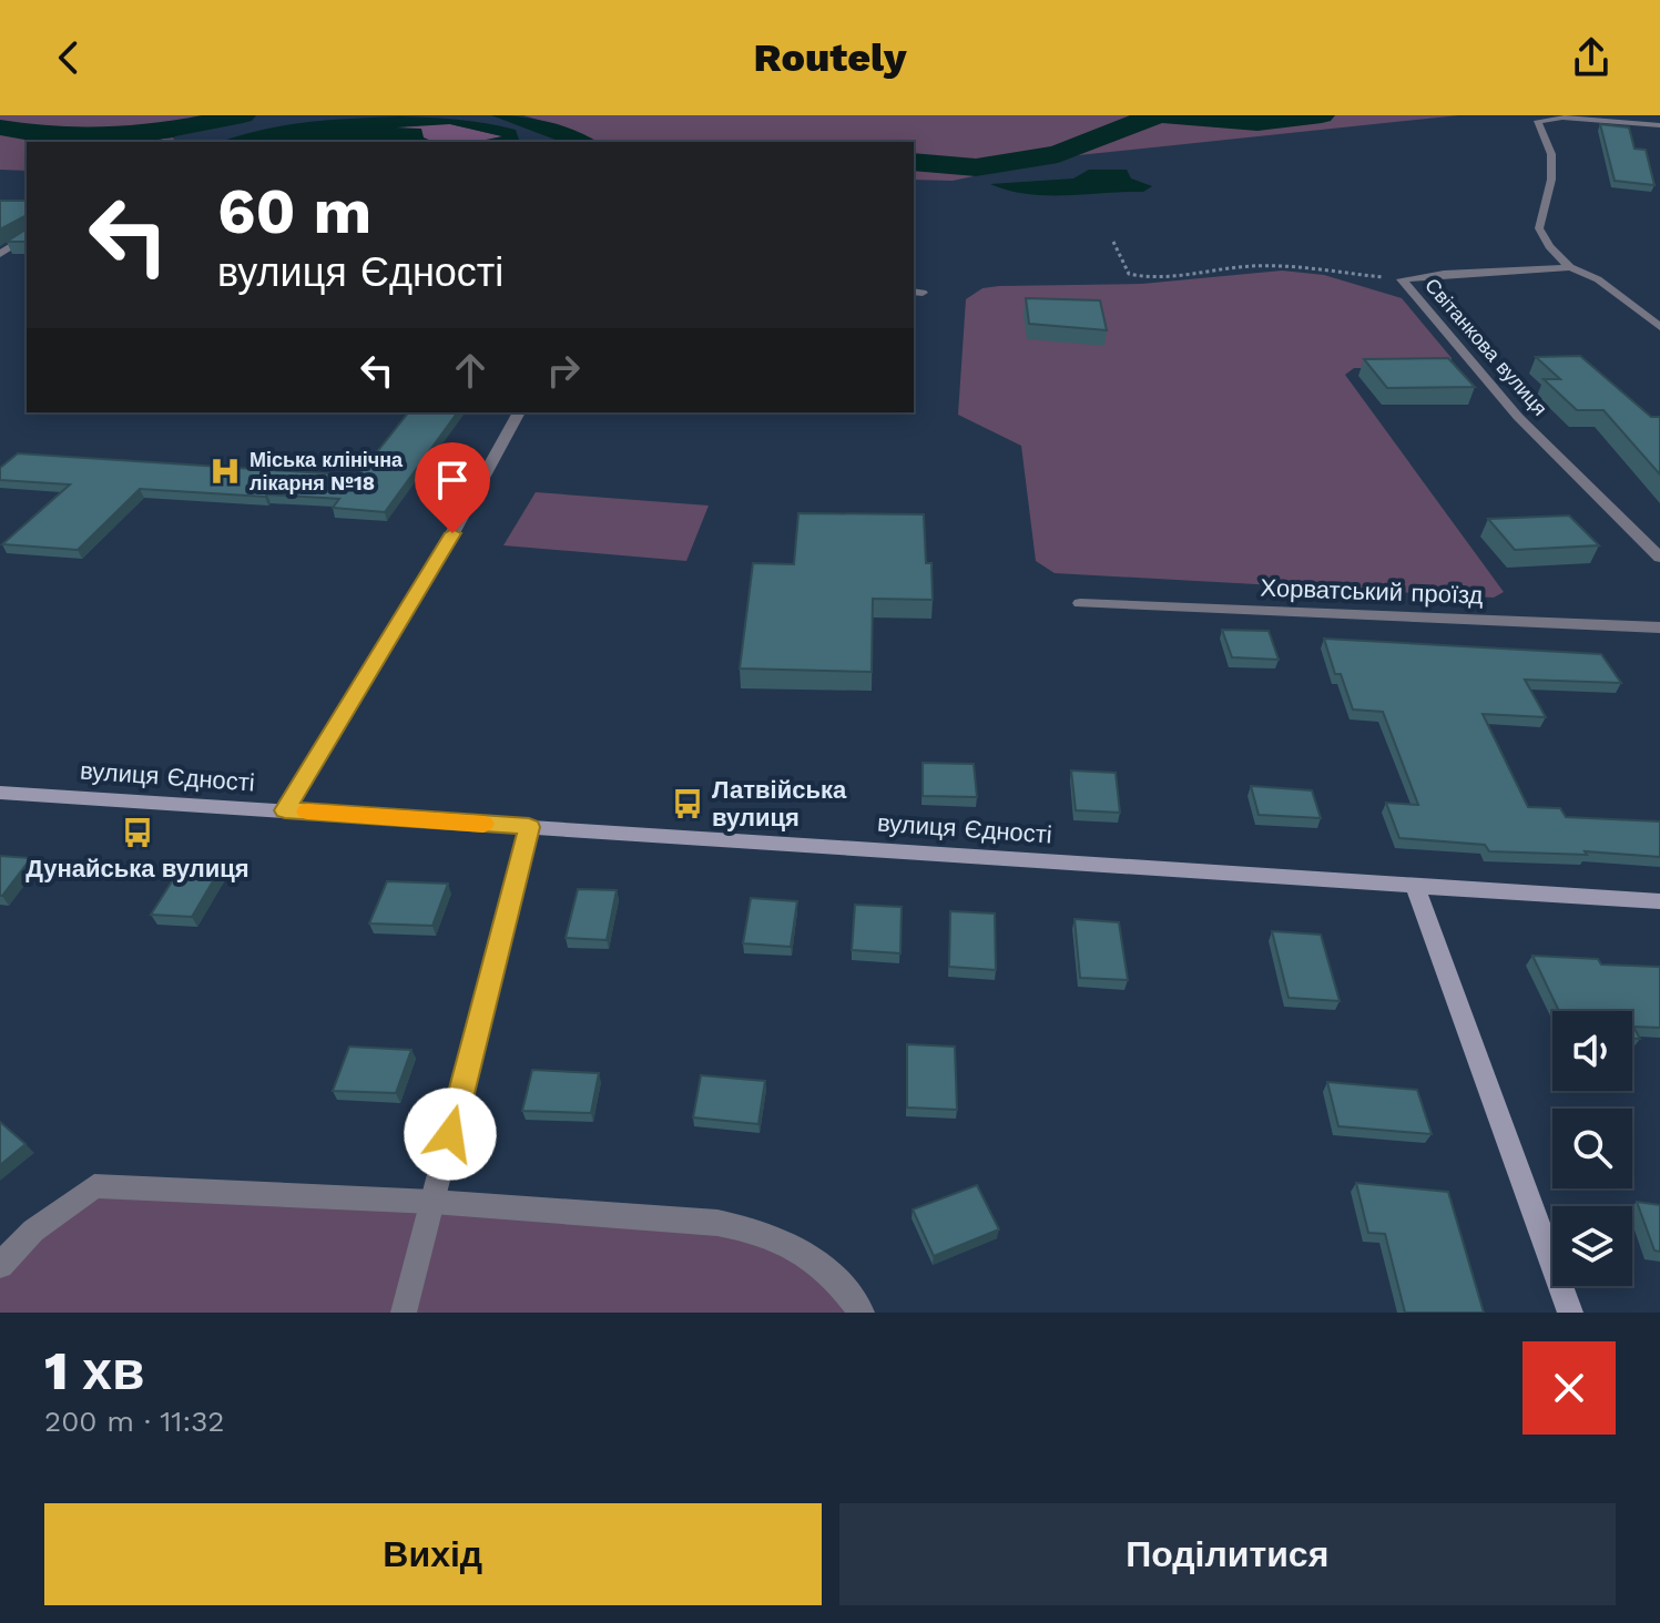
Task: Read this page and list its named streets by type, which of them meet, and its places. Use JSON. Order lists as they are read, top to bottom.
{
  "streets": {
    "main road": ["вулиця Єдності"],
    "street": ["Світанкова вулиця", "Хорватський проїзд"]
  },
  "places": {
    "hospital": ["Міська клінічна лікарня №18"],
    "bus stop": ["Латвійська вулиця", "Дунайська вулиця"]
  },
  "page": {
    "header": "Routely",
    "turn": ["60 m", "вулиця Єдності"],
    "heading": ["1 хв", "200 m · 11:32"],
    "buttons": ["Вихід", "Поділитися"]
  }
}
